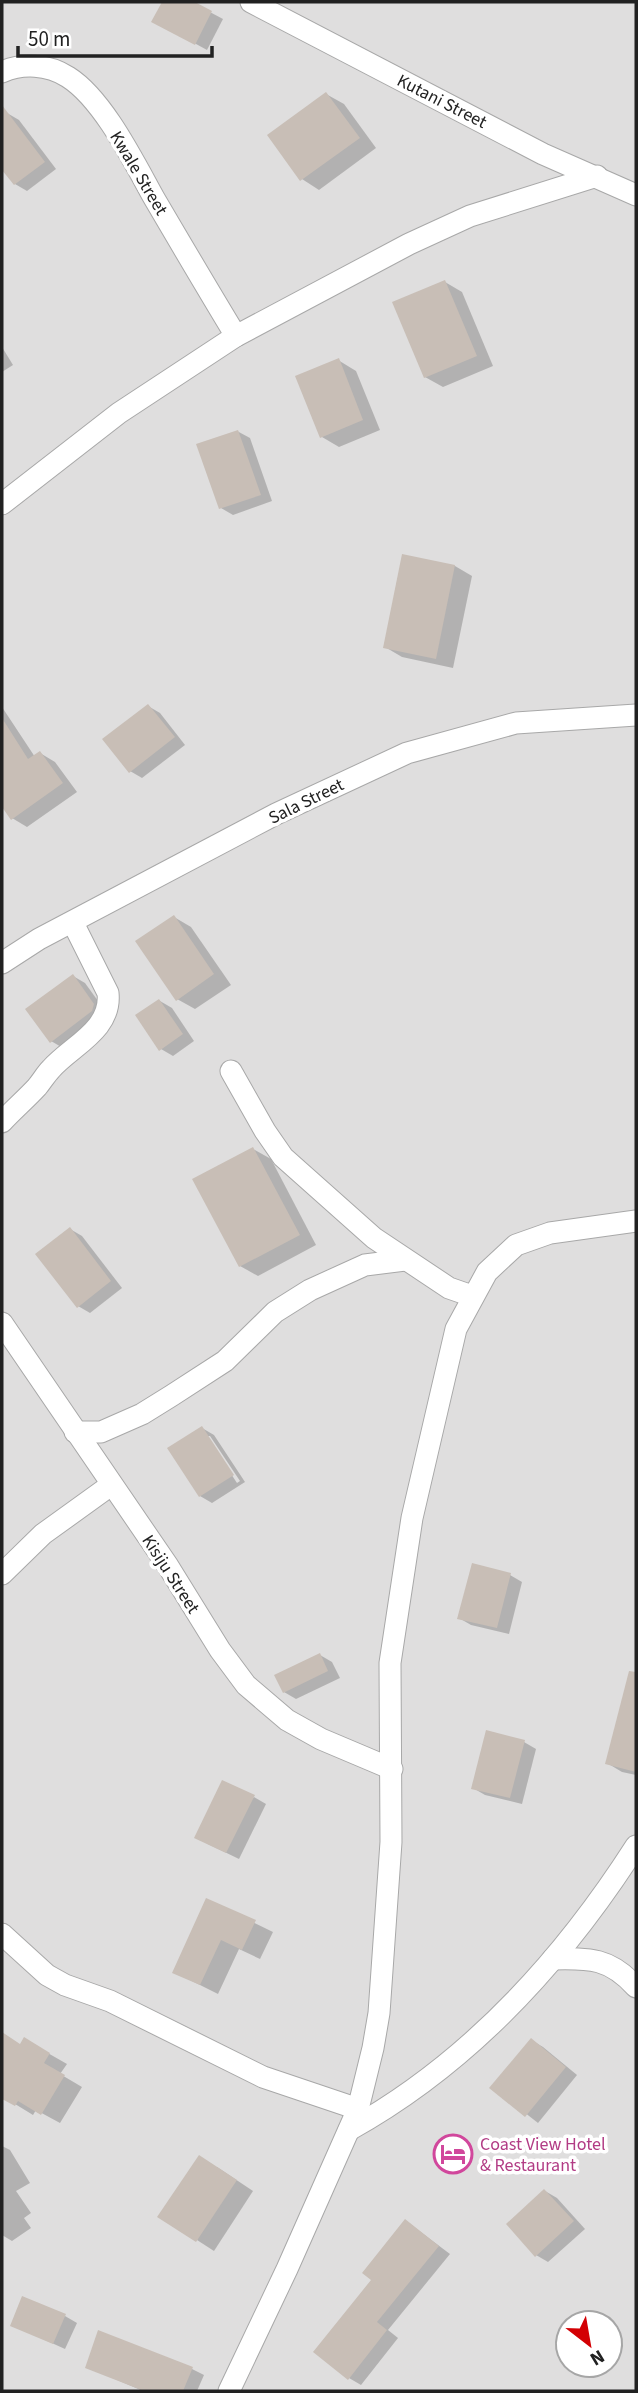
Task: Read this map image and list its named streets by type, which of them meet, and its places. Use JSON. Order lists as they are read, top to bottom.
{
  "streets": {
    "street": [
      "Kutani Street",
      "Kwale Street",
      "Sala Street",
      "Kisiju Street"
    ]
  },
  "places": {
    "hotel": ["Coast View Hotel & Restaurant"]
  },
  "scale_bar": "50 m",
  "north": "bottom right"
}
